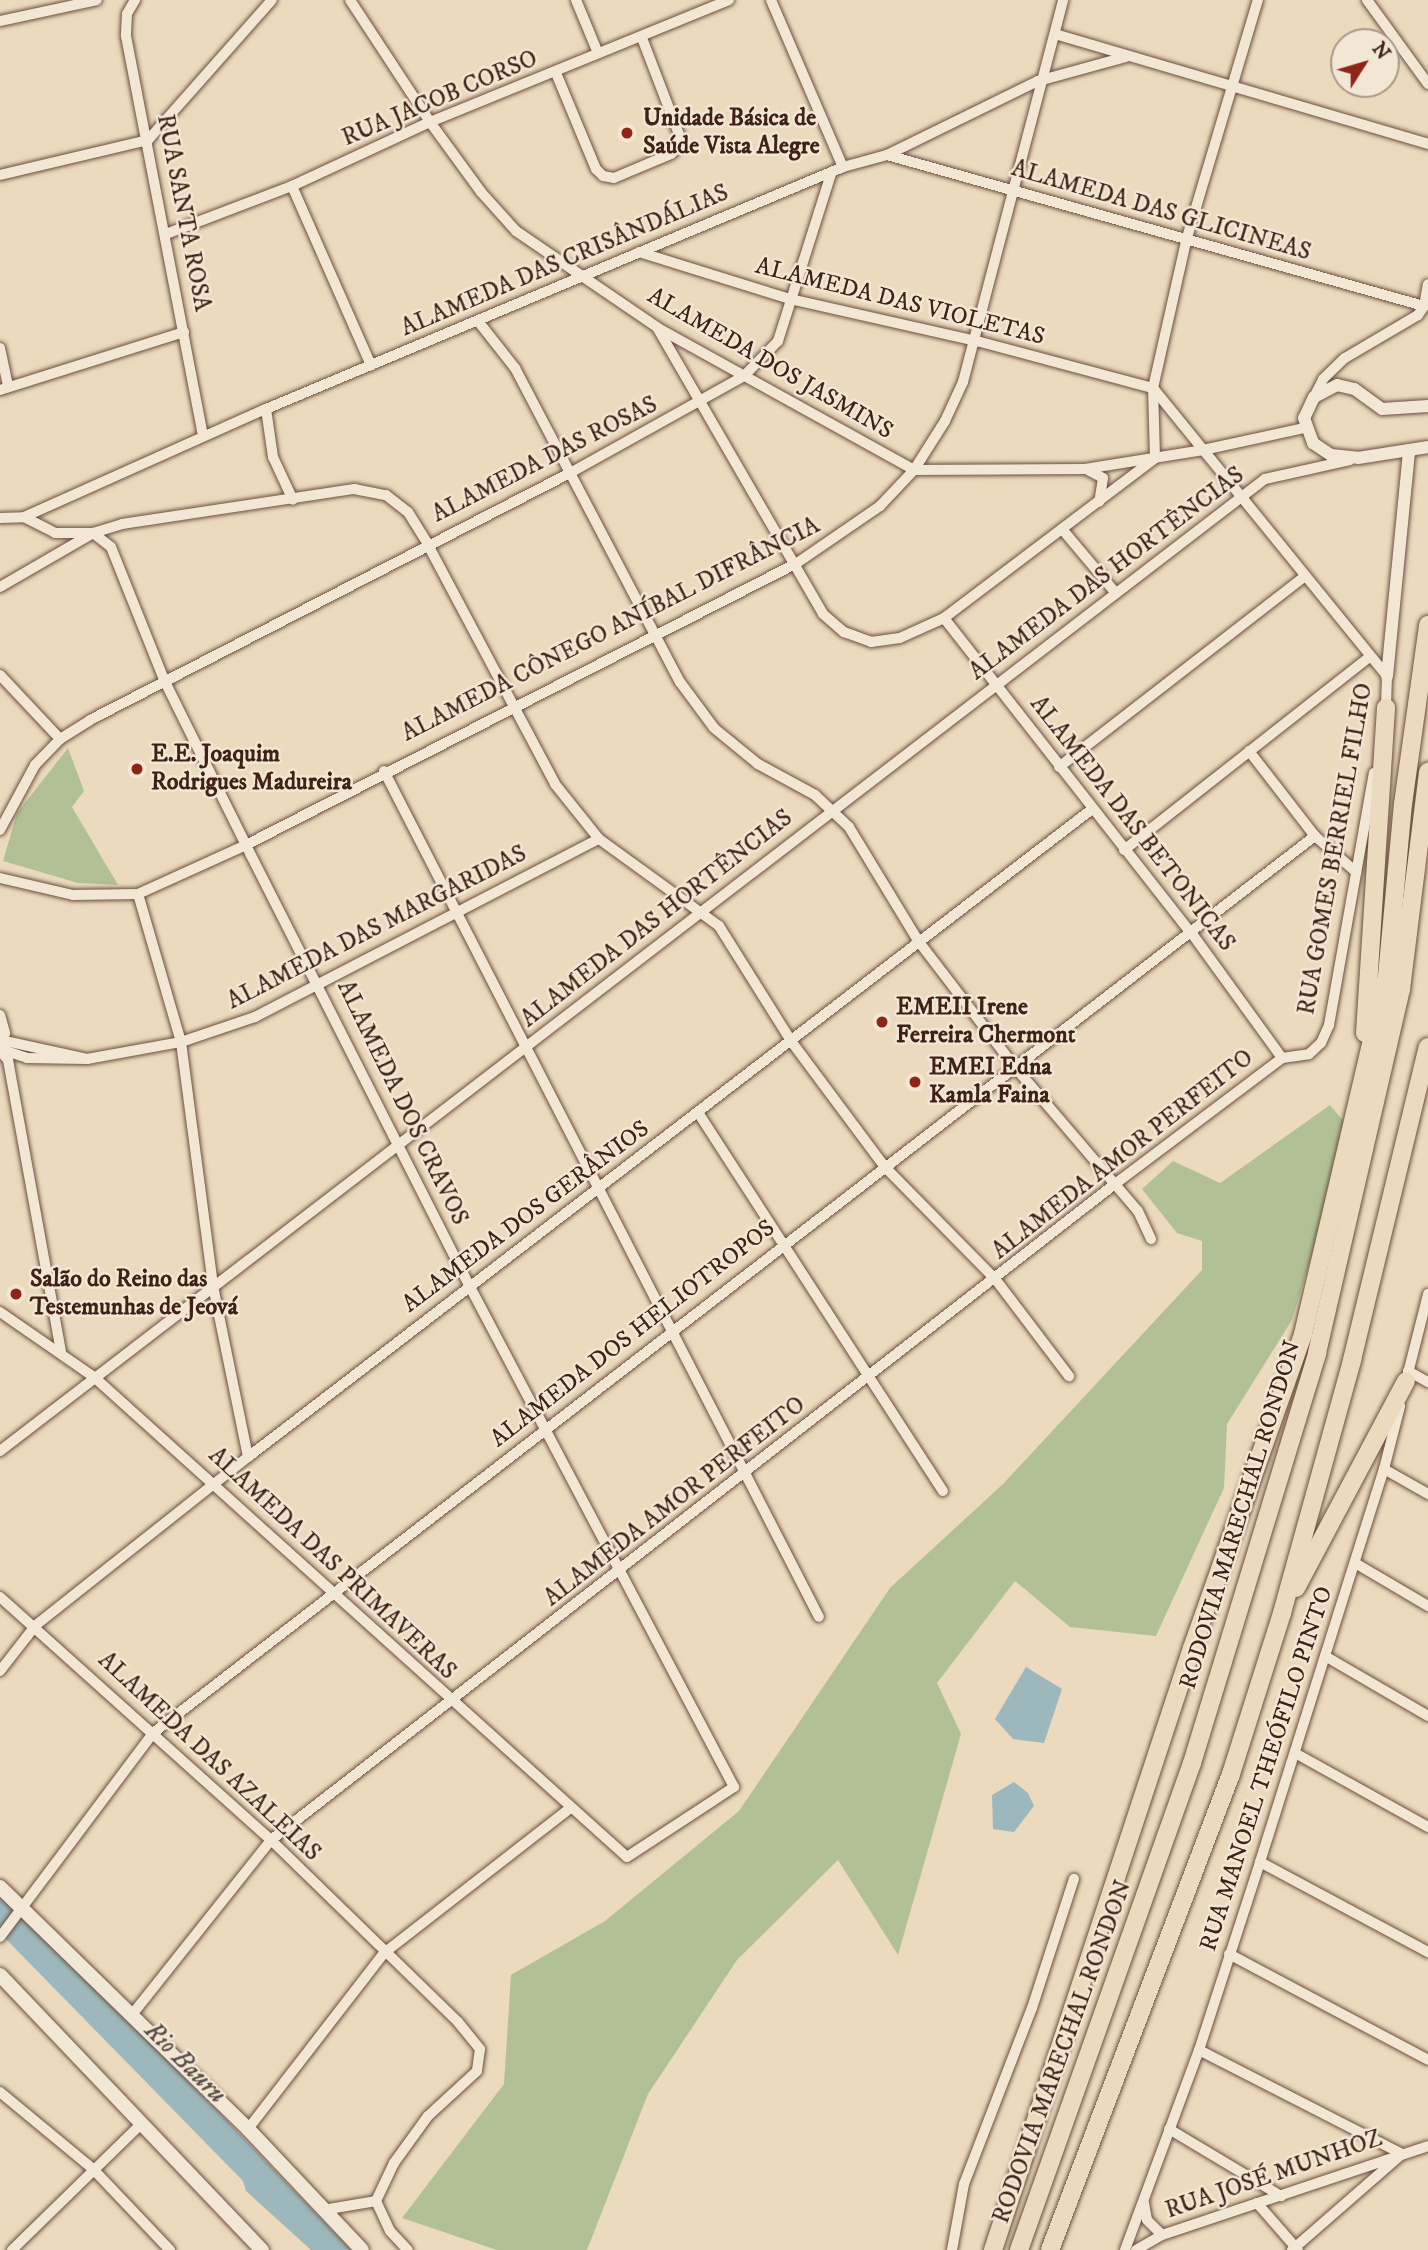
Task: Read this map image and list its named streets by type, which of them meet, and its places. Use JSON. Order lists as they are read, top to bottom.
{
  "streets": {
    "highway": ["RODOVIA MARECHAL RONDON"],
    "street": [
      "RUA JACOB CORSO",
      "ALAMEDA DAS GLICINEAS",
      "RUA SANTA ROSA",
      "ALAMEDA DAS CRISÂNDÁLIAS",
      "ALAMEDA DAS VIOLETAS",
      "ALAMEDA DOS JASMINS",
      "ALAMEDA DAS ROSAS",
      "ALAMEDA DAS HORTÊNCIAS",
      "ALAMEDA CÔNEGO ANÍBAL DIFRÂNCIA",
      "ALAMEDA DAS BETONICAS",
      "RUA GOMES BERRIEL FILHO",
      "ALAMEDA DAS MARGARIDAS",
      "ALAMEDA DOS CRAVOS",
      "ALAMEDA AMOR PERFEITO",
      "ALAMEDA DOS GERÂNIOS",
      "ALAMEDA DOS HELIOTROPOS",
      "ALAMEDA DAS PRIMAVERAS",
      "ALAMEDA DAS AZALEIAS",
      "RUA MANOEL THEÓFILO PINTO",
      "RUA JOSÉ MUNHOZ"
    ]
  },
  "crossings": [
    ["RUA JACOB CORSO", "RUA SANTA ROSA"],
    ["RUA JACOB CORSO", "ALAMEDA DOS JASMINS"],
    ["ALAMEDA DAS GLICINEAS", "ALAMEDA DAS CRISÂNDÁLIAS"],
    ["ALAMEDA DAS GLICINEAS", "ALAMEDA CÔNEGO ANÍBAL DIFRÂNCIA"],
    ["RUA SANTA ROSA", "ALAMEDA DAS CRISÂNDÁLIAS"],
    ["ALAMEDA DAS CRISÂNDÁLIAS", "ALAMEDA DAS VIOLETAS"],
    ["ALAMEDA DAS CRISÂNDÁLIAS", "ALAMEDA DOS JASMINS"],
    ["ALAMEDA DAS CRISÂNDÁLIAS", "ALAMEDA DAS ROSAS"],
    ["ALAMEDA DAS CRISÂNDÁLIAS", "ALAMEDA CÔNEGO ANÍBAL DIFRÂNCIA"],
    ["ALAMEDA DAS VIOLETAS", "ALAMEDA DAS ROSAS"],
    ["ALAMEDA DAS VIOLETAS", "ALAMEDA CÔNEGO ANÍBAL DIFRÂNCIA"],
    ["ALAMEDA DOS JASMINS", "ALAMEDA DAS ROSAS"],
    ["ALAMEDA DOS JASMINS", "ALAMEDA CÔNEGO ANÍBAL DIFRÂNCIA"],
    ["ALAMEDA DAS ROSAS", "ALAMEDA DOS CRAVOS"],
    ["ALAMEDA DAS HORTÊNCIAS", "ALAMEDA DAS BETONICAS"],
    ["ALAMEDA DAS HORTÊNCIAS", "ALAMEDA DOS CRAVOS"],
    ["ALAMEDA DAS HORTÊNCIAS", "ALAMEDA DAS PRIMAVERAS"],
    ["ALAMEDA CÔNEGO ANÍBAL DIFRÂNCIA", "ALAMEDA DOS CRAVOS"],
    ["ALAMEDA DAS BETONICAS", "RUA GOMES BERRIEL FILHO"],
    ["ALAMEDA DAS BETONICAS", "ALAMEDA AMOR PERFEITO"],
    ["ALAMEDA DAS BETONICAS", "ALAMEDA DOS GERÂNIOS"],
    ["ALAMEDA DAS BETONICAS", "ALAMEDA DOS HELIOTROPOS"],
    ["RUA GOMES BERRIEL FILHO", "ALAMEDA AMOR PERFEITO"],
    ["ALAMEDA DAS MARGARIDAS", "ALAMEDA DOS CRAVOS"],
    ["ALAMEDA DOS CRAVOS", "ALAMEDA AMOR PERFEITO"],
    ["ALAMEDA DOS CRAVOS", "ALAMEDA DOS GERÂNIOS"],
    ["ALAMEDA DOS CRAVOS", "ALAMEDA DOS HELIOTROPOS"],
    ["ALAMEDA DOS CRAVOS", "ALAMEDA DAS PRIMAVERAS"],
    ["ALAMEDA AMOR PERFEITO", "ALAMEDA DAS PRIMAVERAS"],
    ["ALAMEDA AMOR PERFEITO", "ALAMEDA DAS AZALEIAS"],
    ["ALAMEDA DOS GERÂNIOS", "ALAMEDA DAS PRIMAVERAS"],
    ["ALAMEDA DOS GERÂNIOS", "ALAMEDA DAS AZALEIAS"],
    ["ALAMEDA DOS HELIOTROPOS", "ALAMEDA DAS PRIMAVERAS"],
    ["ALAMEDA DOS HELIOTROPOS", "ALAMEDA DAS AZALEIAS"]
  ],
  "water": ["Rio Bauru"],
  "places": [
    "Unidade Básica de Saúde Vista Alegre",
    "E.E. Joaquim Rodrigues Madureira",
    "EMEII Irene Ferreira Chermont",
    "EMEI Edna Kamla Faina",
    "Salão do Reino das Testemunhas de Jeová"
  ],
  "north": "top right"
}
